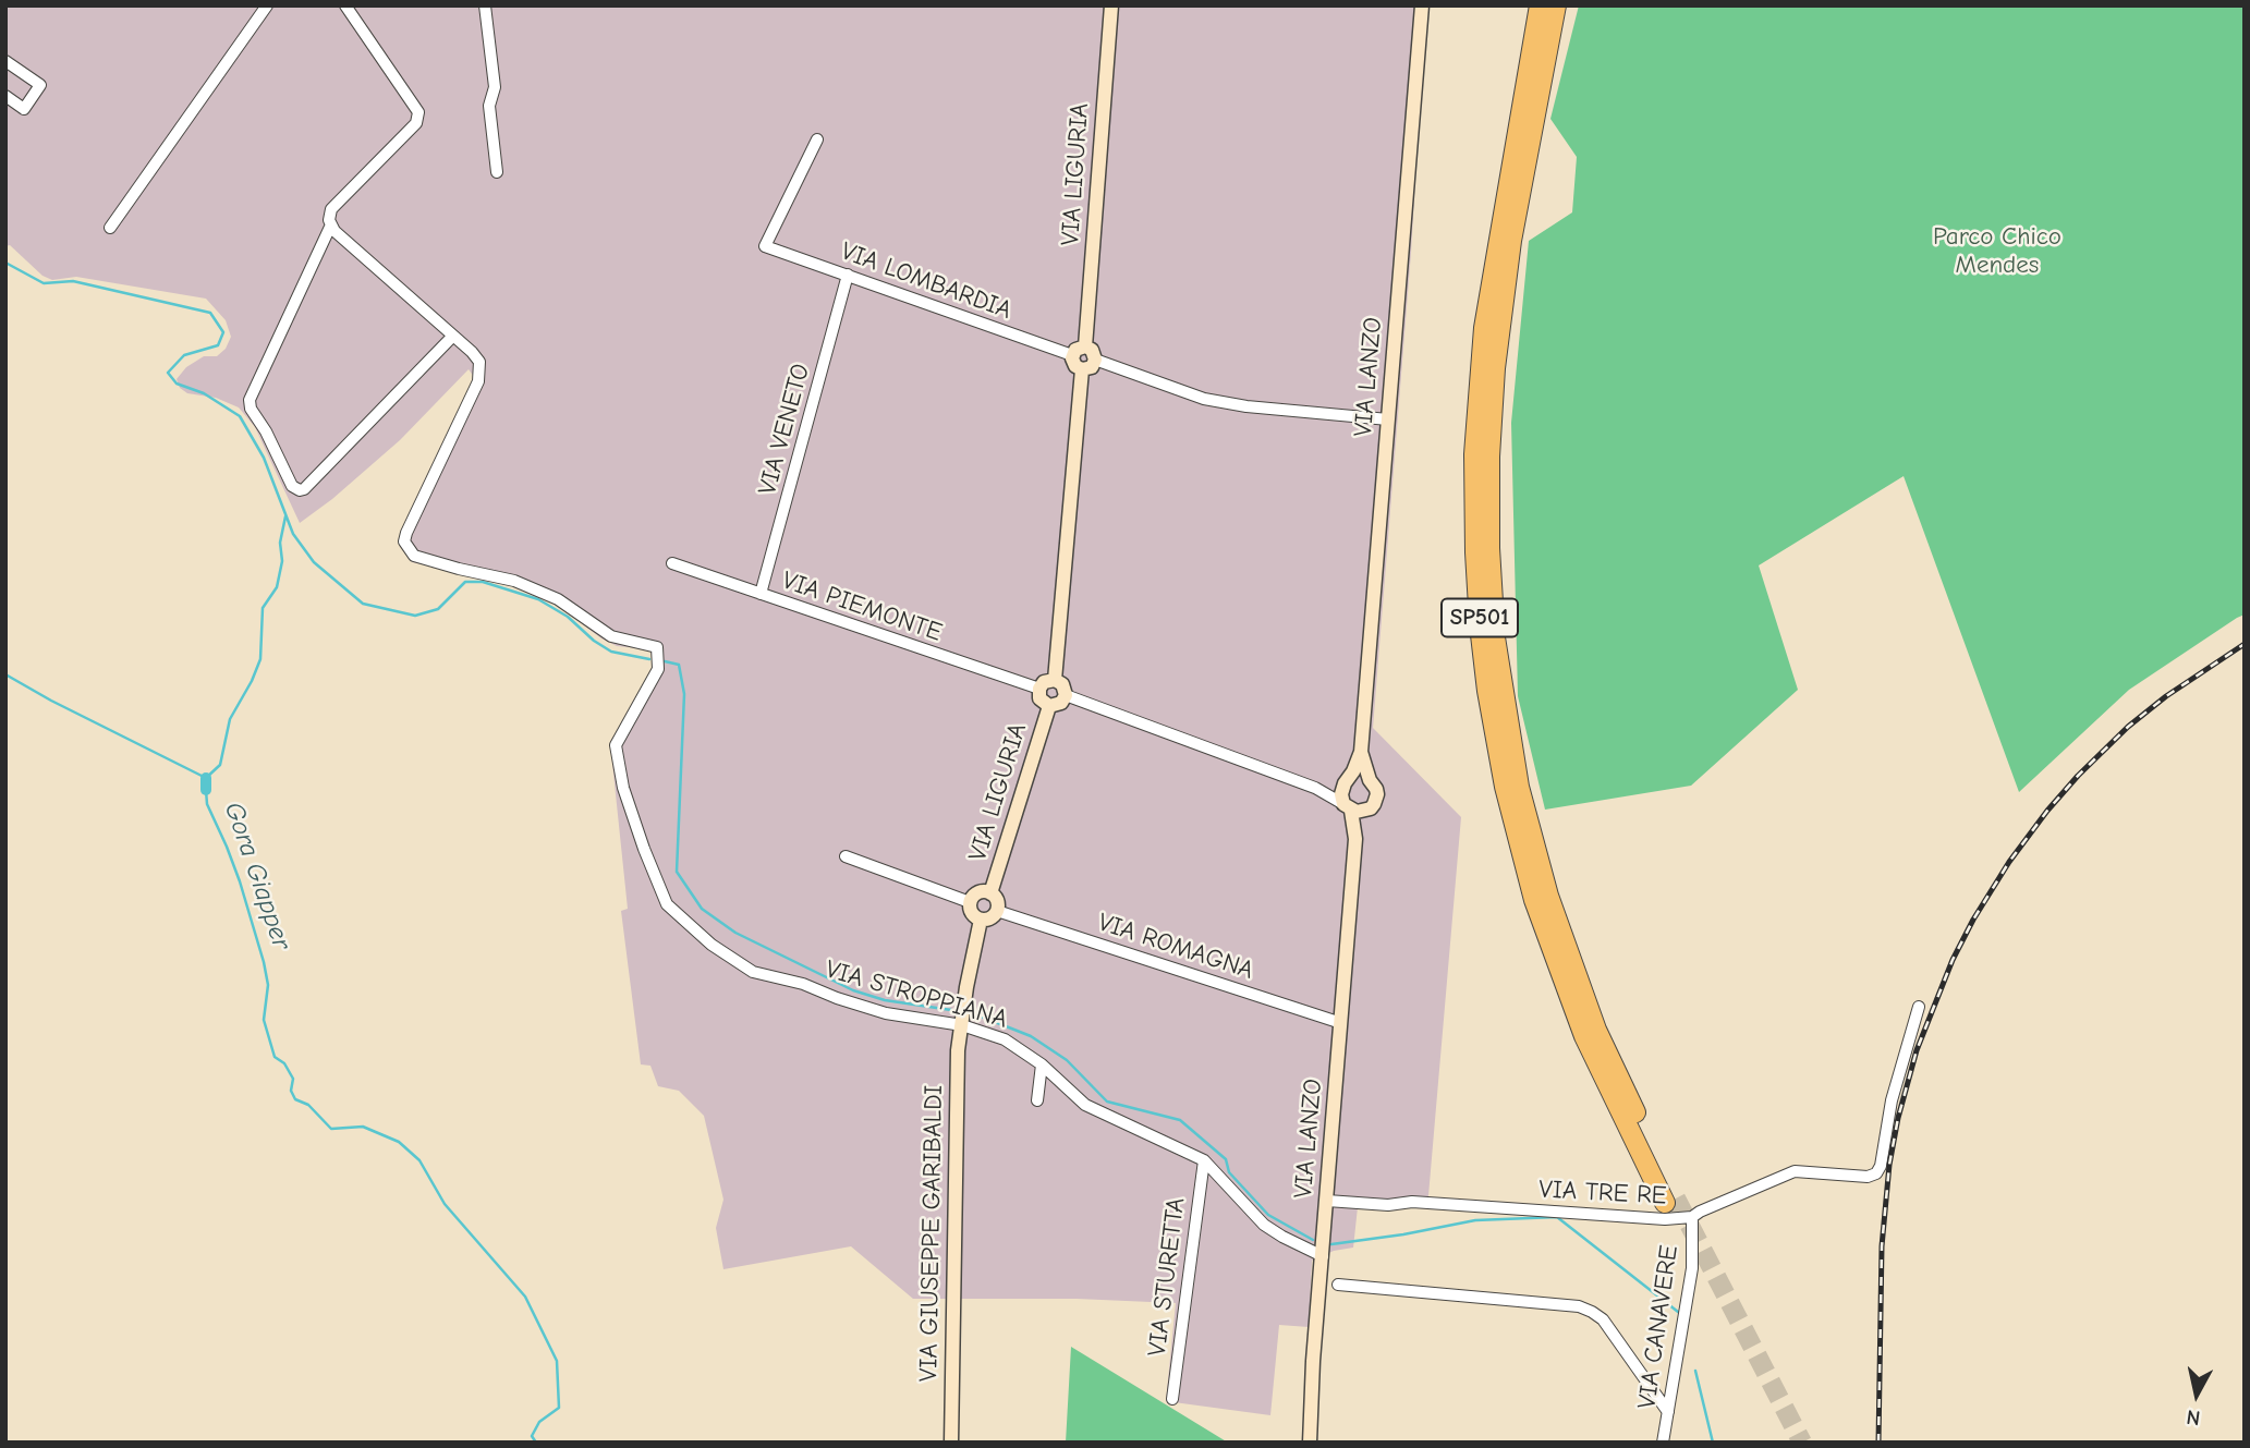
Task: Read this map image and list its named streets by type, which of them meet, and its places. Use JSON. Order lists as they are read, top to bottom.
{
  "streets": {
    "highway": ["SP501"],
    "street": [
      "VIA LIGURIA",
      "VIA LOMBARDIA",
      "VIA LANZO",
      "VIA VENETO",
      "VIA PIEMONTE",
      "VIA ROMAGNA",
      "VIA STROPPIANA",
      "VIA TRE RE",
      "VIA GIUSEPPE GARIBALDI",
      "VIA STURETTA",
      "VIA CANAVERE"
    ]
  },
  "crossings": [
    ["VIA LIGURIA", "VIA LOMBARDIA"],
    ["VIA LIGURIA", "VIA PIEMONTE"],
    ["VIA LIGURIA", "VIA ROMAGNA"],
    ["VIA LOMBARDIA", "VIA VENETO"],
    ["VIA LANZO", "VIA ROMAGNA"],
    ["VIA LANZO", "VIA STROPPIANA"],
    ["VIA LANZO", "VIA TRE RE"],
    ["VIA VENETO", "VIA PIEMONTE"],
    ["VIA STROPPIANA", "VIA GIUSEPPE GARIBALDI"],
    ["VIA STROPPIANA", "VIA STURETTA"],
    ["VIA TRE RE", "VIA CANAVERE"]
  ],
  "water": ["Gora Giapper"],
  "parks": ["Parco Chico Mendes"],
  "north": "bottom"
}
